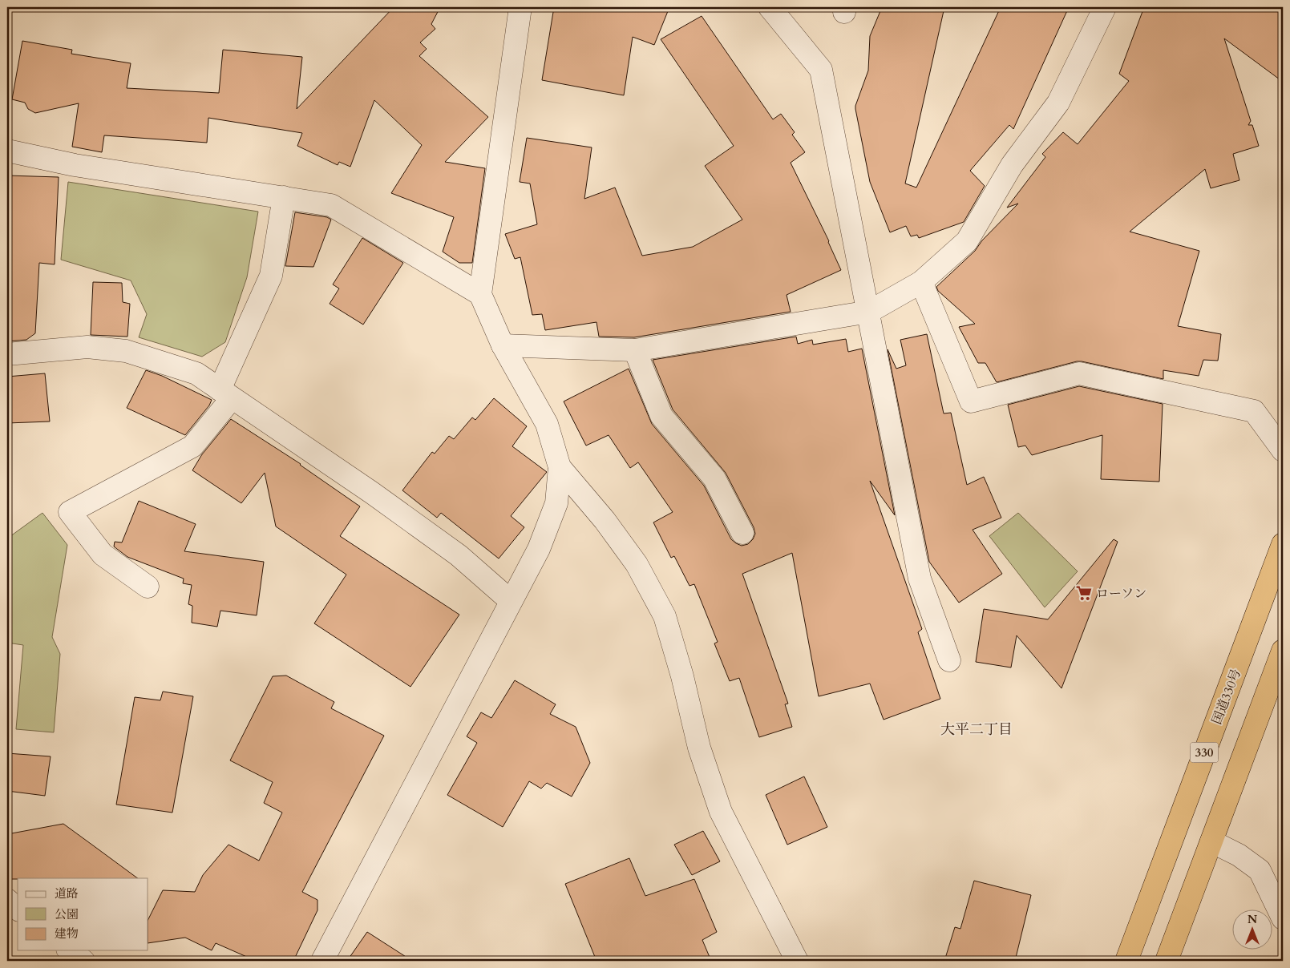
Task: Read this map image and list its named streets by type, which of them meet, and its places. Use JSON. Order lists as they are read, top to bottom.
{
  "streets": {
    "highway": ["国道330号", "330"]
  },
  "districts": ["大平二丁目"],
  "places": {
    "supermarket": ["ローソン"]
  },
  "legend": ["道路", "公園", "建物"],
  "north": "top"
}
